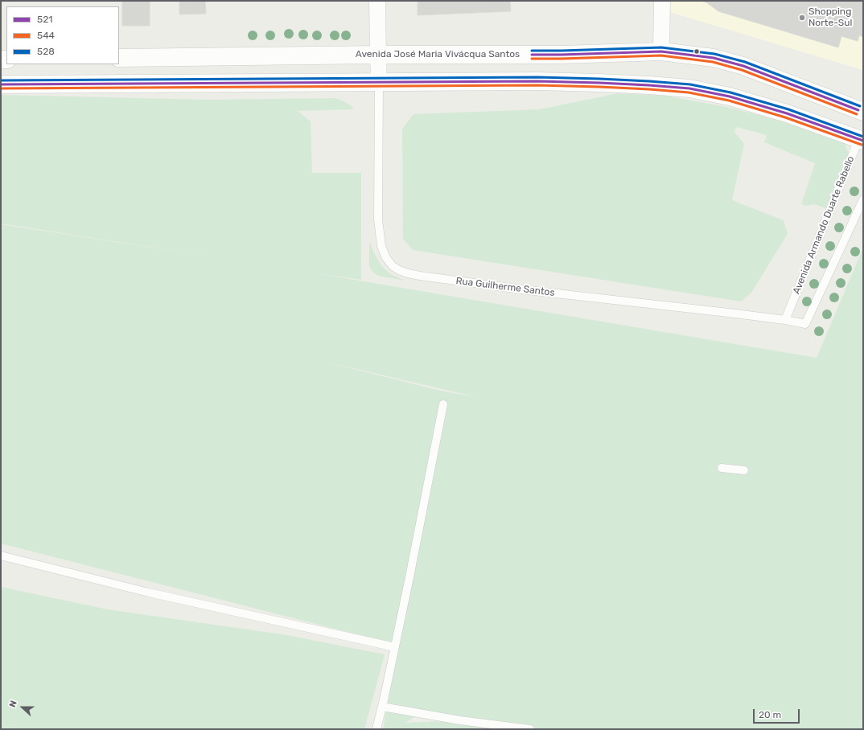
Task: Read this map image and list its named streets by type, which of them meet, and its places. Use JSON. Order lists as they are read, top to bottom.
{
  "streets": {
    "main road": ["Avenida José Maria Vivácqua Santos"],
    "lane": ["Avenida Armando Duarte Rabello", "Rua Guilherme Santos"]
  },
  "crossings": [
    ["Avenida Armando Duarte Rabello", "Rua Guilherme Santos"]
  ],
  "places": ["Shopping Norte-Sul"],
  "lines": ["transit line 528", "transit line 521", "transit line 544"],
  "legend": ["521", "544", "528"],
  "scale_bar": "20 m",
  "north": "left"
}
